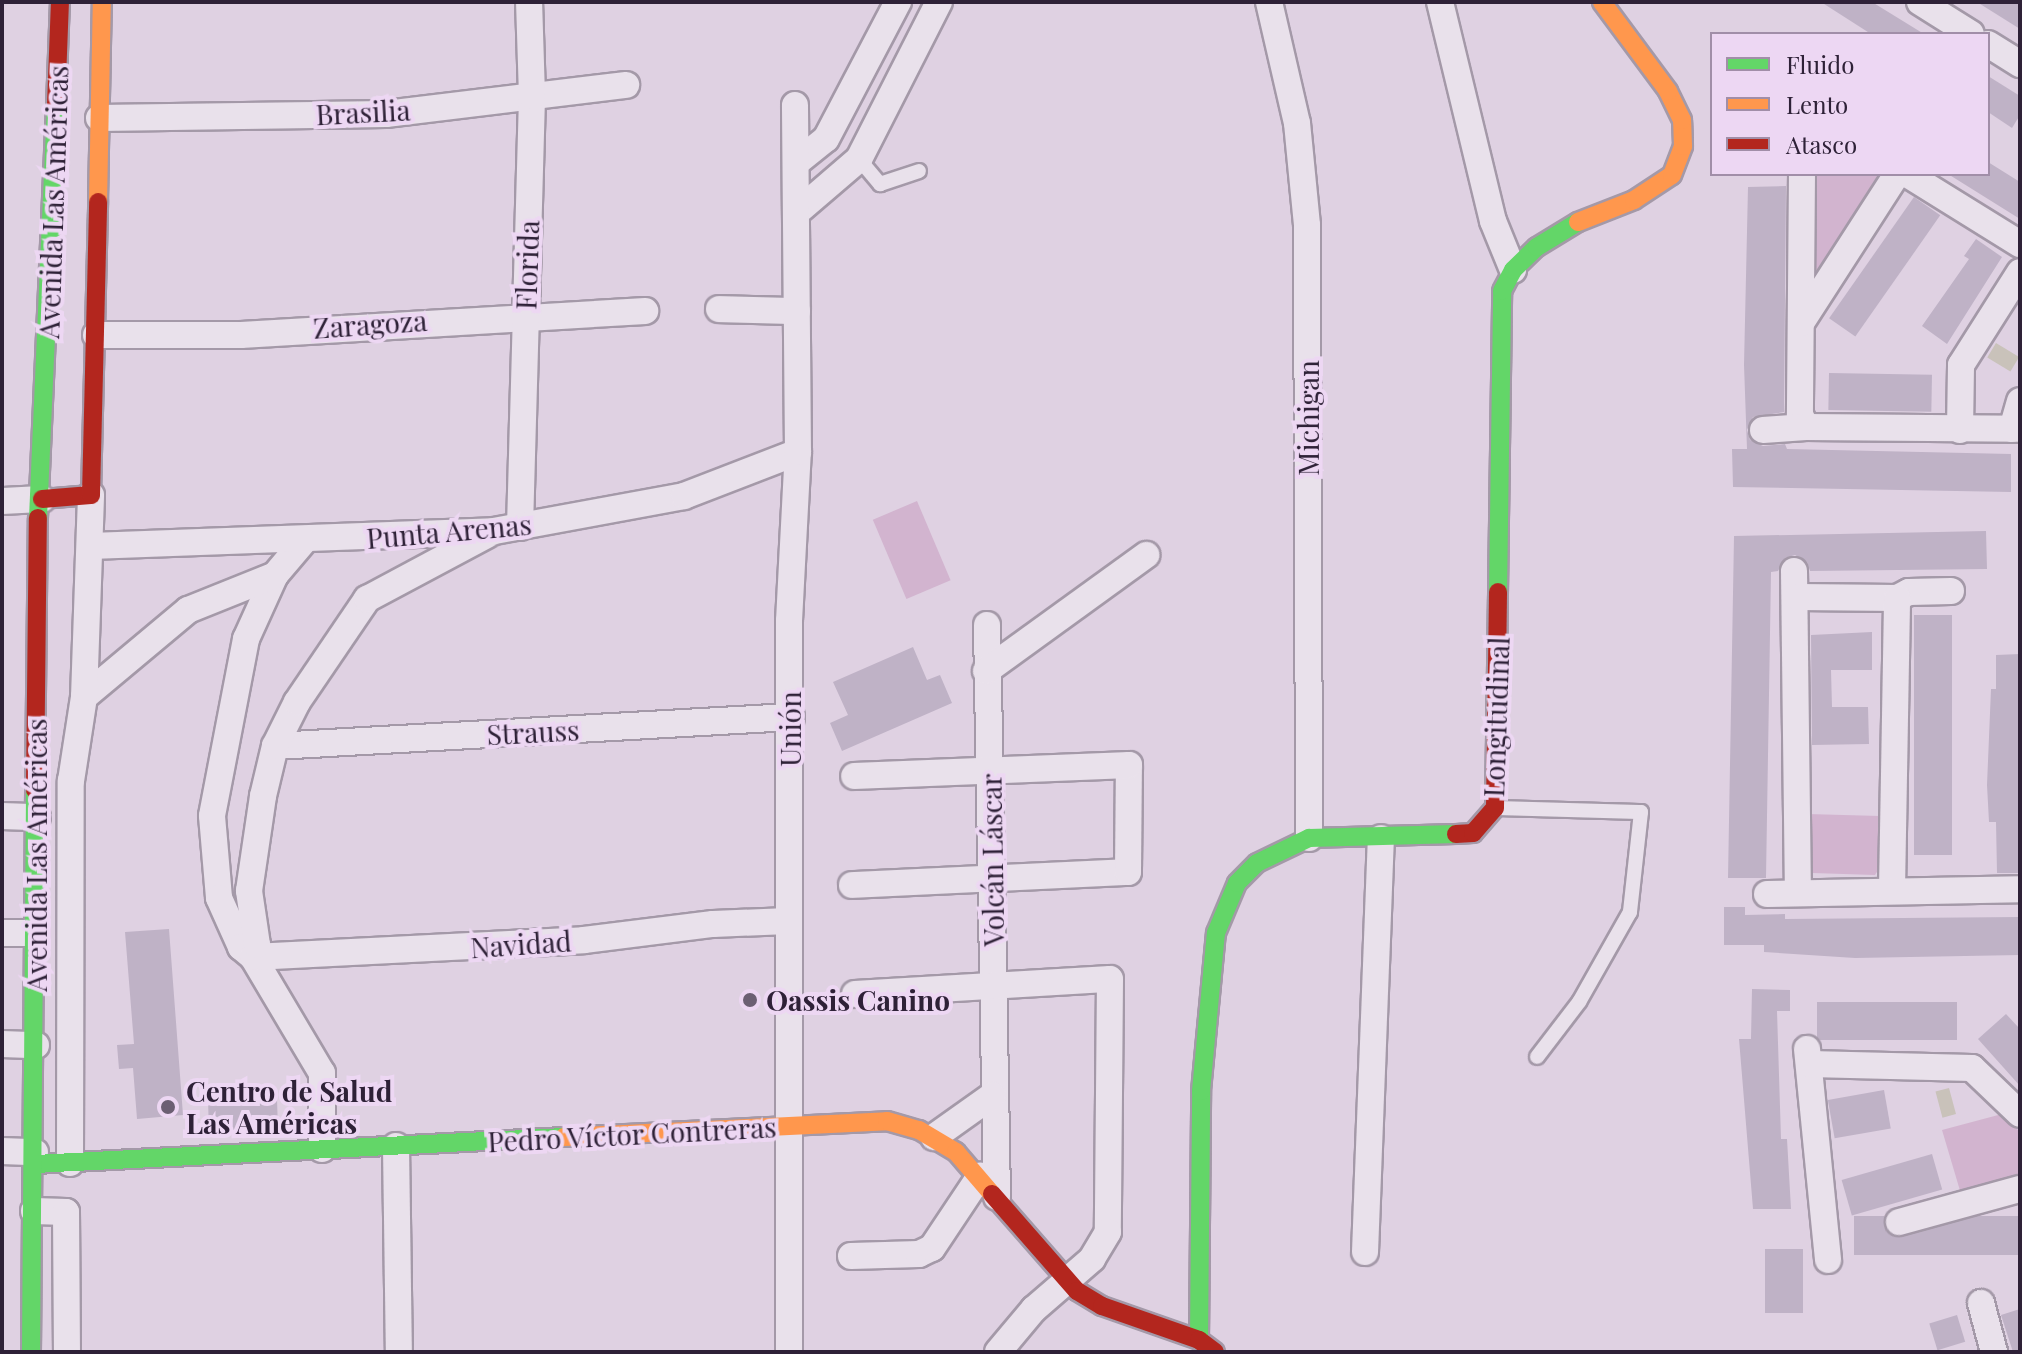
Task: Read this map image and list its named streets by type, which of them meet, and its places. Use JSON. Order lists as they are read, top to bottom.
{
  "streets": {
    "street": [
      "Brasilia",
      "Avenida Las Américas",
      "Florida",
      "Zaragoza",
      "Michigan",
      "Punta Arenas",
      "Longitudinal",
      "Unión",
      "Strauss",
      "Volcán Láscar",
      "Navidad",
      "Pedro Víctor Contreras"
    ]
  },
  "crossings": [
    ["Brasilia", "Avenida Las Américas"],
    ["Brasilia", "Florida"],
    ["Avenida Las Américas", "Zaragoza"],
    ["Avenida Las Américas", "Punta Arenas"],
    ["Avenida Las Américas", "Pedro Víctor Contreras"],
    ["Florida", "Zaragoza"],
    ["Florida", "Punta Arenas"],
    ["Michigan", "Longitudinal"],
    ["Punta Arenas", "Unión"],
    ["Longitudinal", "Pedro Víctor Contreras"],
    ["Unión", "Strauss"],
    ["Unión", "Navidad"],
    ["Unión", "Pedro Víctor Contreras"],
    ["Volcán Láscar", "Pedro Víctor Contreras"]
  ],
  "places": ["Oassis Canino", "Centro de Salud Las Américas"],
  "legend": ["Fluido", "Lento", "Atasco"]
}
